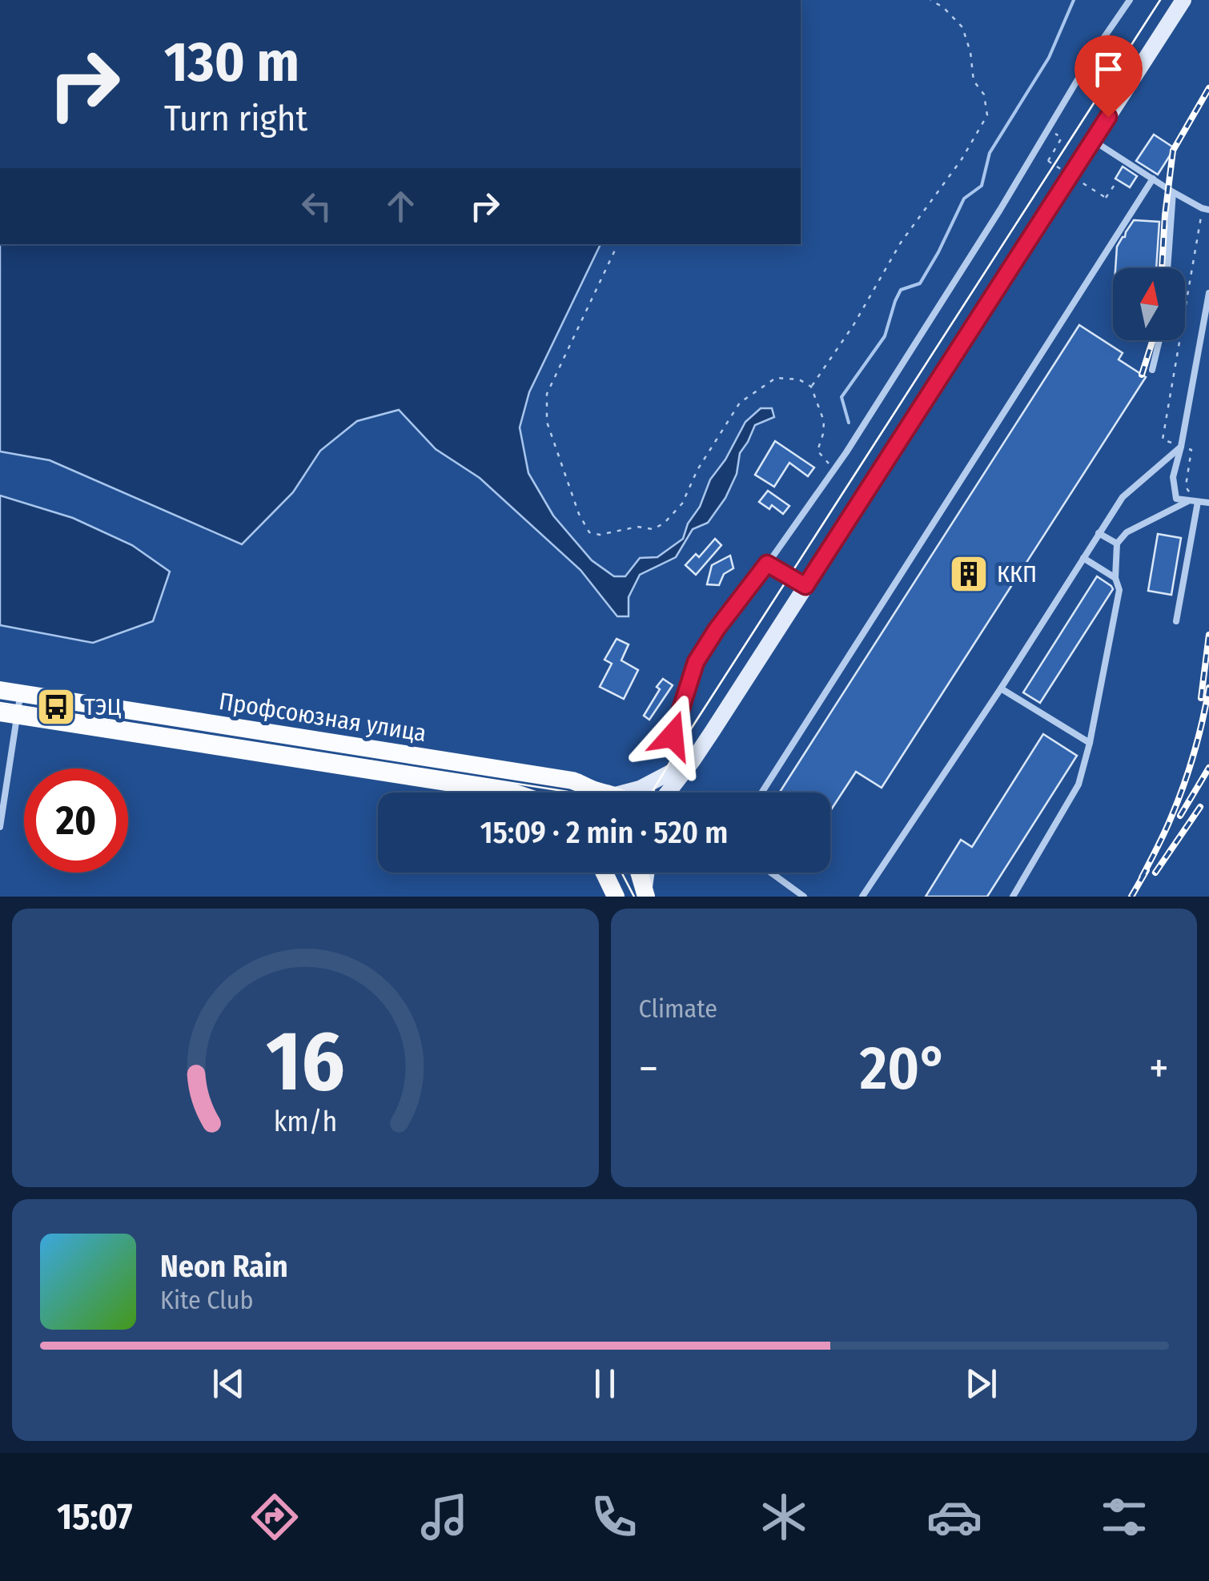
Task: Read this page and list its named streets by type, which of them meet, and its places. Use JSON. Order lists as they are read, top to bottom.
{
  "streets": {
    "main road": ["Профсоюзная улица"]
  },
  "places": {
    "building": ["ККП"],
    "bus stop": ["ТЭЦ"]
  },
  "north": "top",
  "page": {
    "turn": ["130 m", "Turn right"],
    "limit": "20",
    "trip": "15:09 · 2 min · 520 m",
    "tile": "Climate",
    "heat": ["−", "20°", "+"],
    "song": ["Neon Rain", "Kite Club"],
    "tabs": "15:07",
    "gauge": ["16", "km/h"]
  }
}
